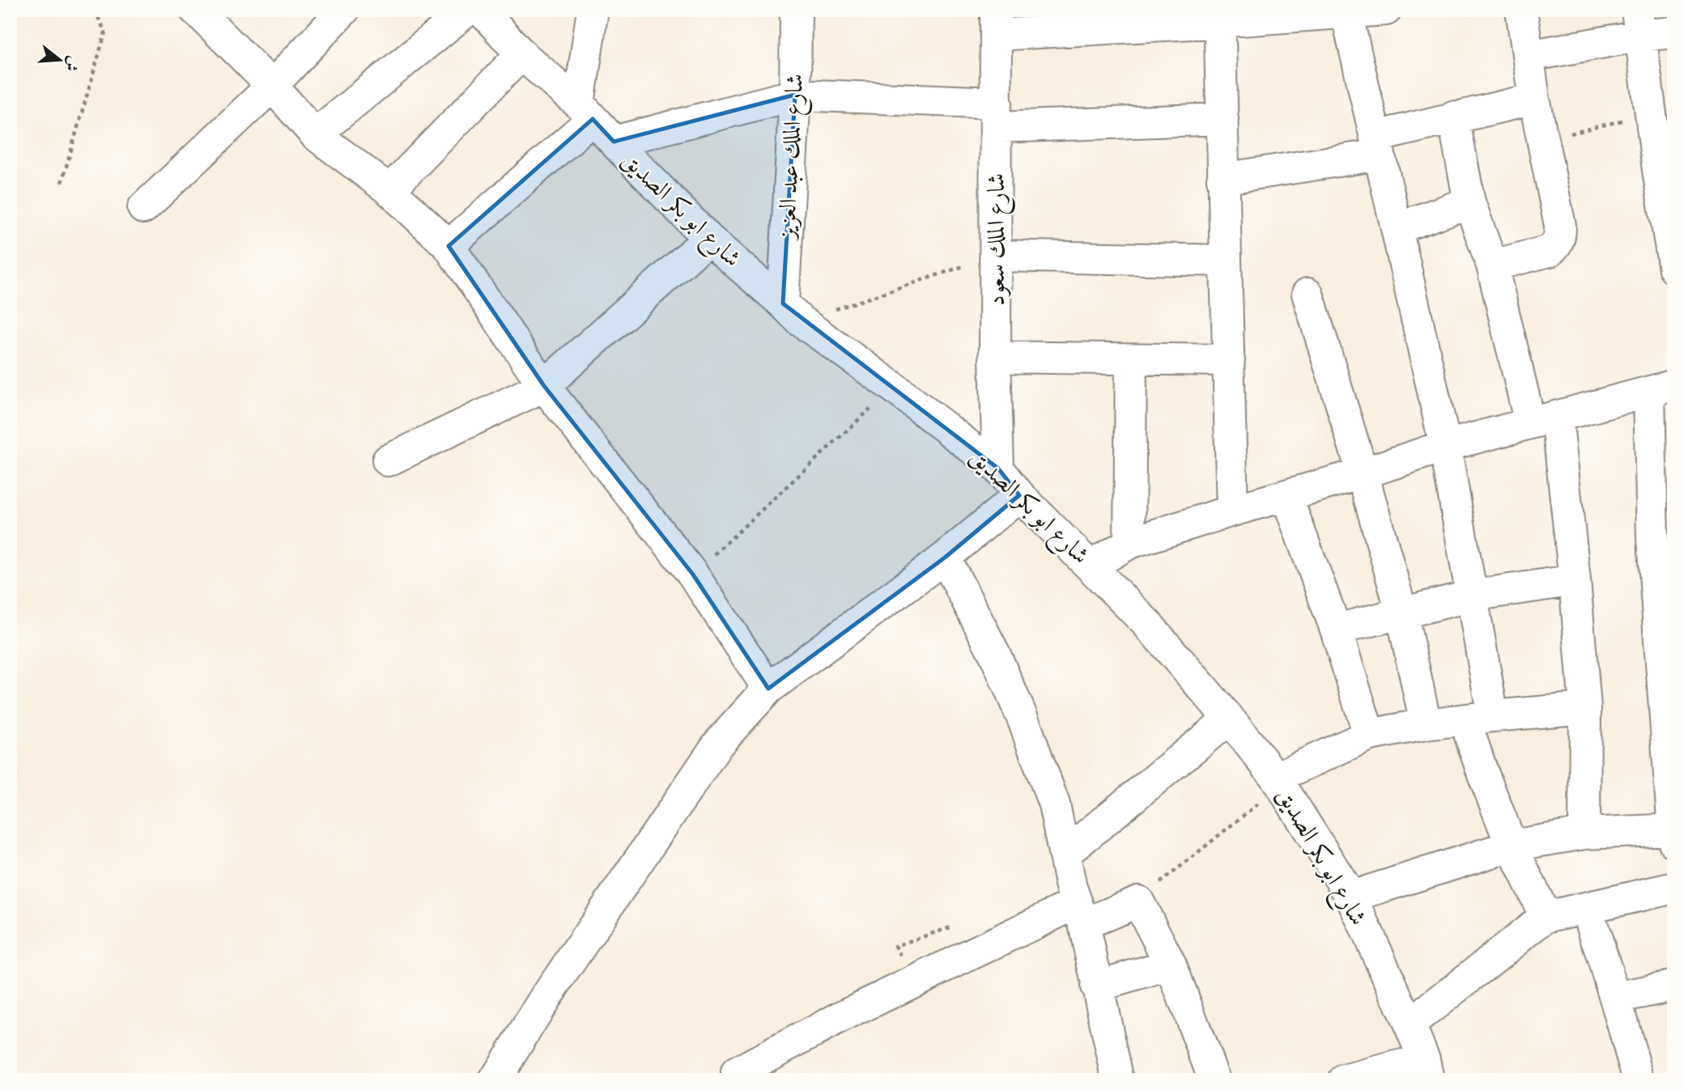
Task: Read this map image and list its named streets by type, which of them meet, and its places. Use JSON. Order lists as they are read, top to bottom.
{
  "streets": {
    "street": ["شارع الملك عبد العزيز", "شارع ابو بكر الصديق", "شارع الملك سعود"]
  },
  "crossings": [
    ["شارع الملك عبد العزيز", "شارع ابو بكر الصديق"],
    ["شارع ابو بكر الصديق", "شارع الملك سعود"]
  ],
  "north": "right"
}
